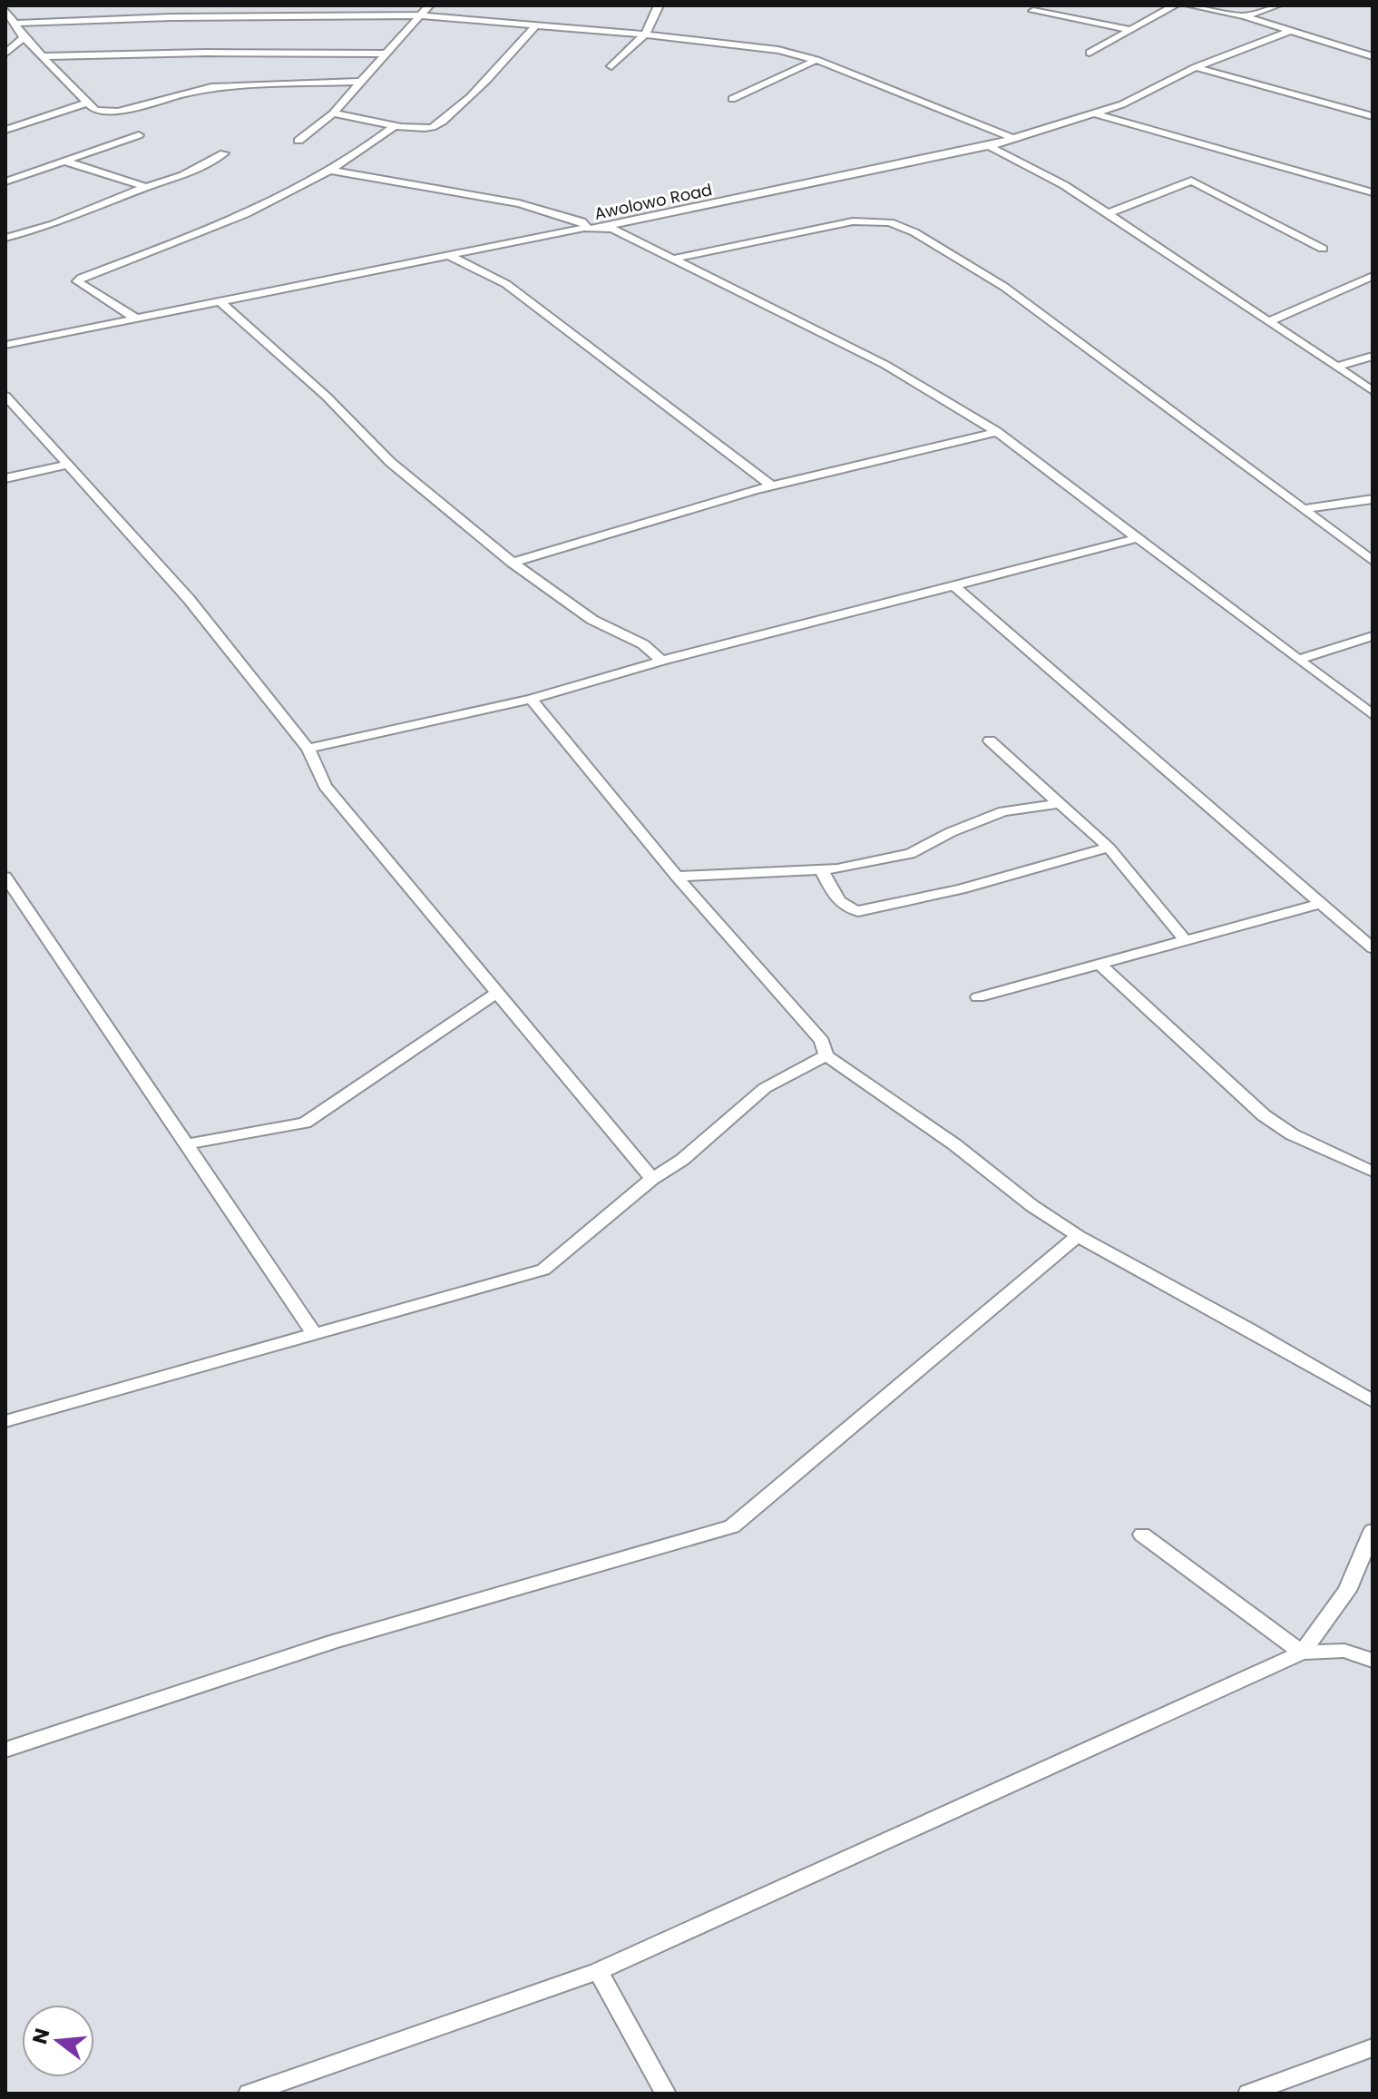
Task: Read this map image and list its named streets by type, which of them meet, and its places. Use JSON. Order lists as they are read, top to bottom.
{
  "streets": {
    "street": ["Awolowo Road"]
  },
  "north": "left"
}
